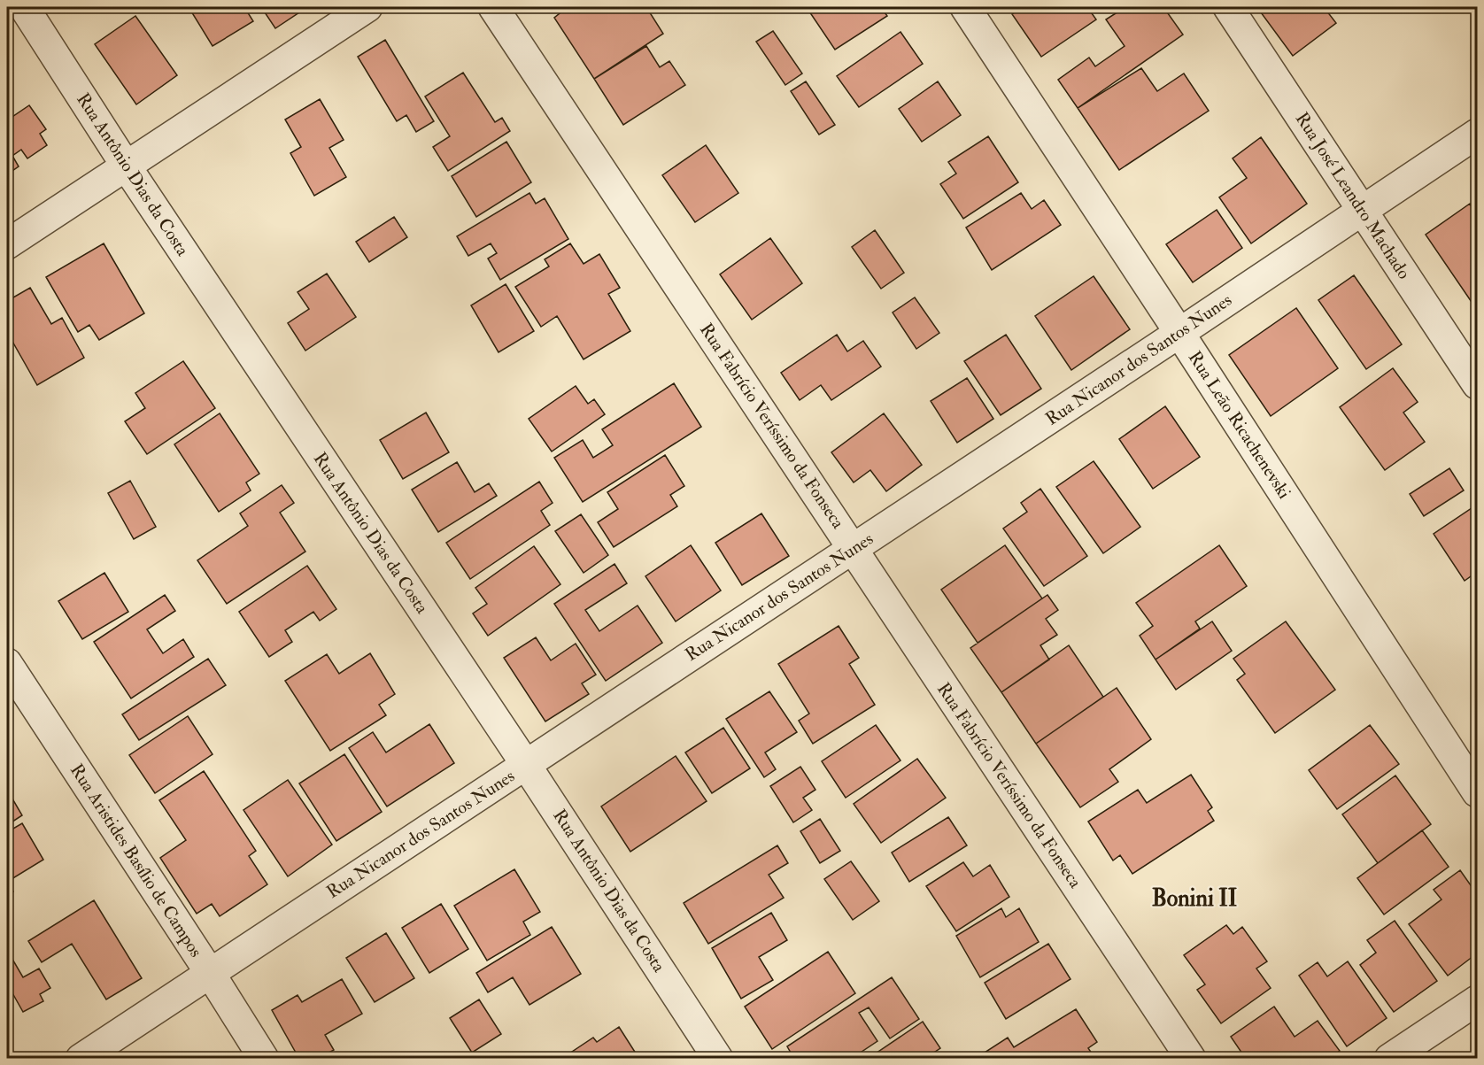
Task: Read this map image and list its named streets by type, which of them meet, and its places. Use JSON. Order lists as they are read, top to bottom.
{
  "streets": {
    "street": [
      "Rua Antônio Dias da Costa",
      "Rua José Leandro Machado",
      "Rua Nicanor dos Santos Nunes",
      "Rua Leão Ricachenevski",
      "Rua Fabrício Veríssimo da Fonseca",
      "Rua Aristides Basílio de Campos"
    ]
  },
  "crossings": [
    ["Rua Antônio Dias da Costa", "Rua Nicanor dos Santos Nunes"],
    ["Rua José Leandro Machado", "Rua Nicanor dos Santos Nunes"],
    ["Rua Nicanor dos Santos Nunes", "Rua Leão Ricachenevski"],
    ["Rua Nicanor dos Santos Nunes", "Rua Fabrício Veríssimo da Fonseca"],
    ["Rua Nicanor dos Santos Nunes", "Rua Aristides Basílio de Campos"]
  ],
  "districts": ["Bonini II"]
}
